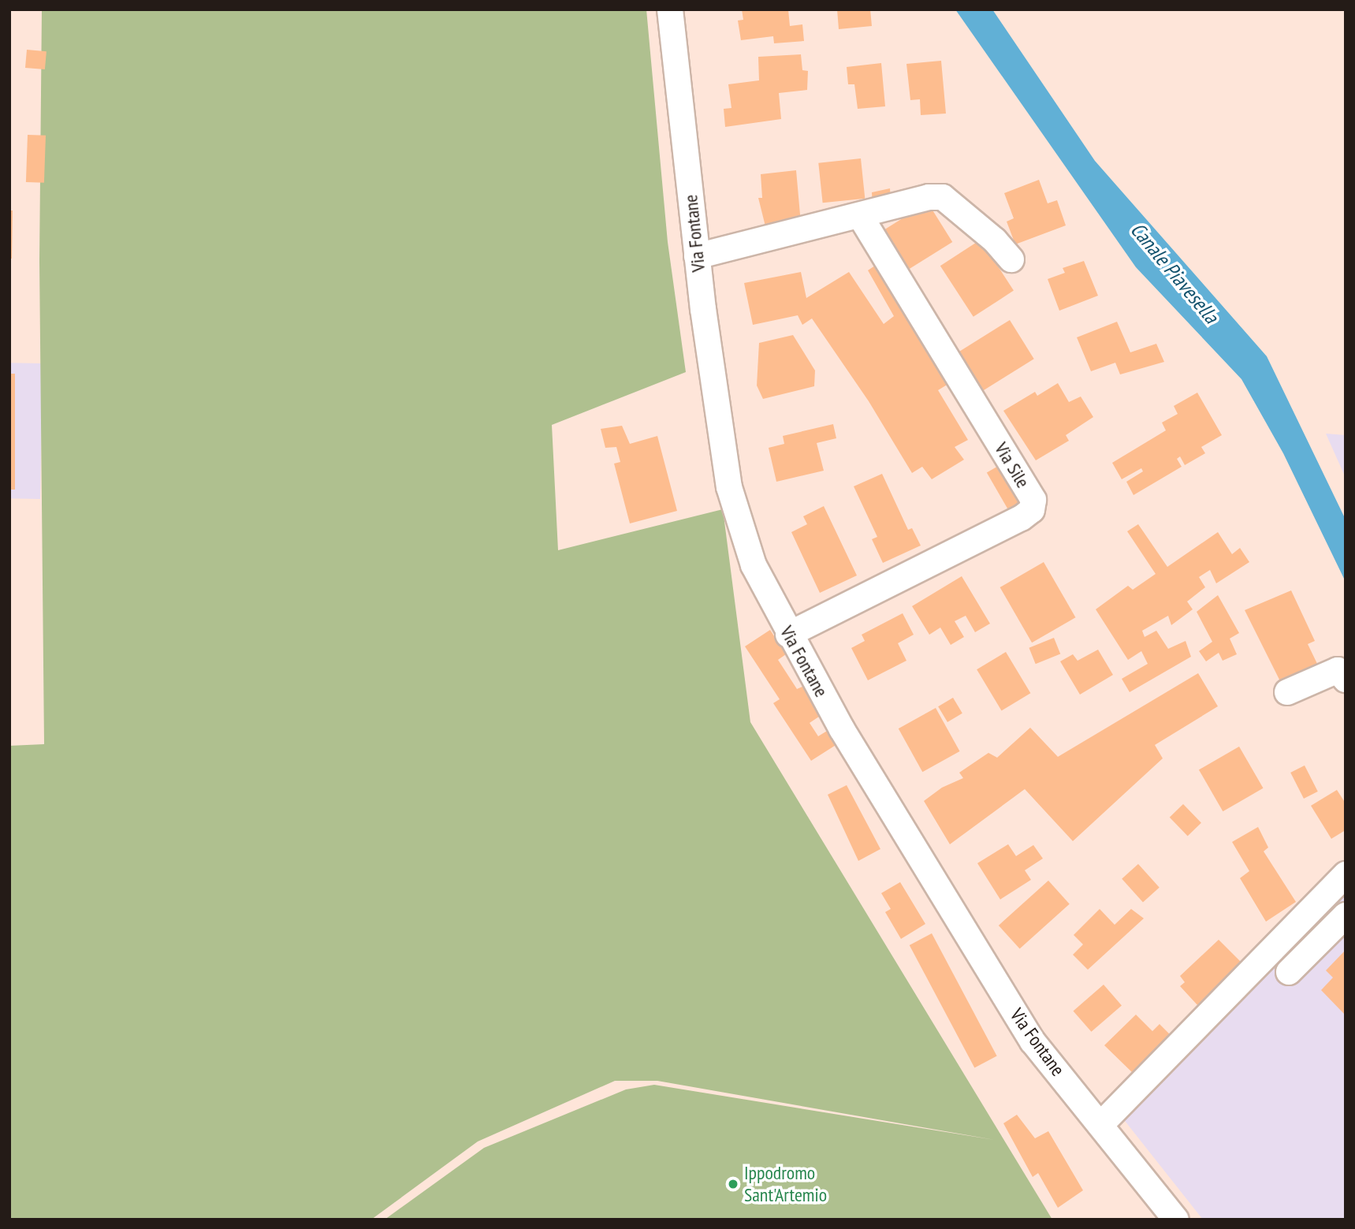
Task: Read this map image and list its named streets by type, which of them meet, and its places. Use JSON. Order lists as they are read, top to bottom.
{
  "streets": {
    "street": ["Via Fontane", "Via Sile"]
  },
  "crossings": [
    ["Via Fontane", "Via Sile"]
  ],
  "water": ["Canale Piavesella"],
  "places": ["Ippodromo Sant'Artemio"]
}
